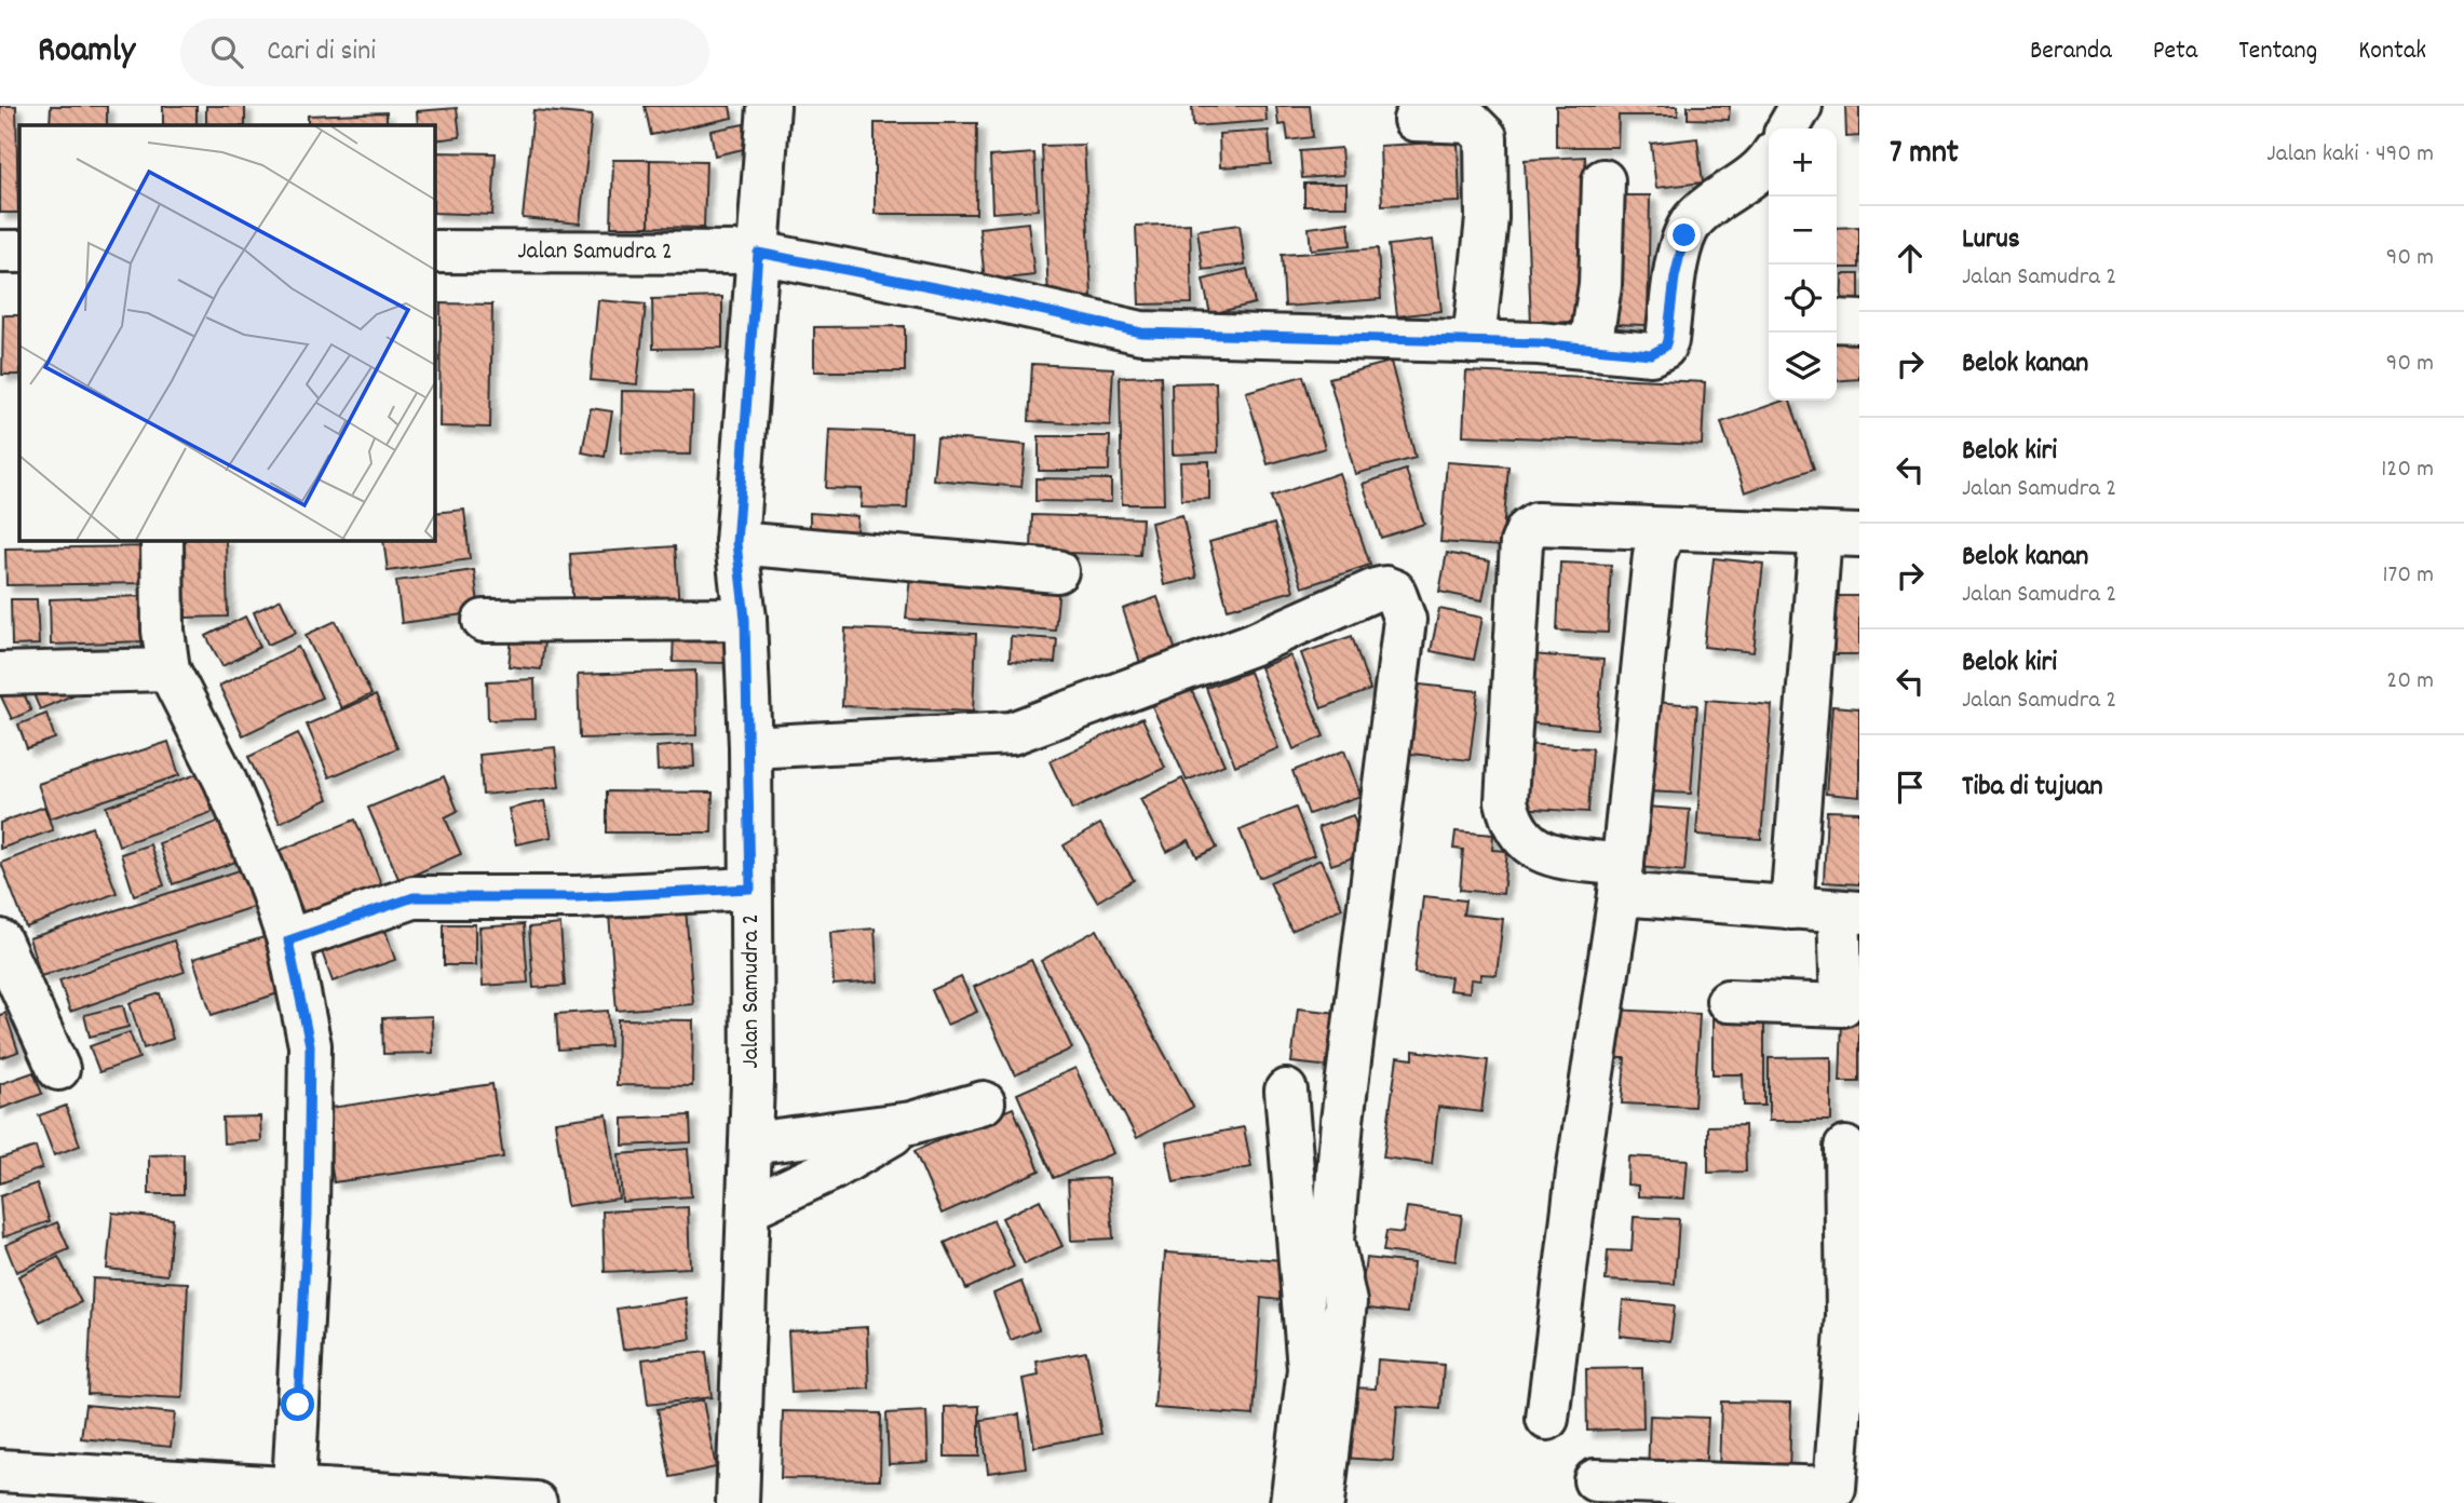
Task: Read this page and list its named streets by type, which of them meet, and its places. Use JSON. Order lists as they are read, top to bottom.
{
  "streets": {
    "street": ["Jalan Samudra 2"]
  },
  "page": {
    "header": "Roamly",
    "search": "Cari di sini",
    "nav": [
      "Beranda",
      "Peta",
      "Tentang",
      "Kontak"
    ],
    "heading": ["7 mnt", "Jalan kaki · 490 m"],
    "map_buttons": ["+", "−"],
    "list": [
      ["Lurus", "Jalan Samudra 2", "90 m"],
      ["Belok kanan", "90 m"],
      ["Belok kiri", "Jalan Samudra 2", "120 m"],
      ["Belok kanan", "Jalan Samudra 2", "170 m"],
      ["Belok kiri", "Jalan Samudra 2", "20 m"],
      "Tiba di tujuan"
    ]
  }
}
